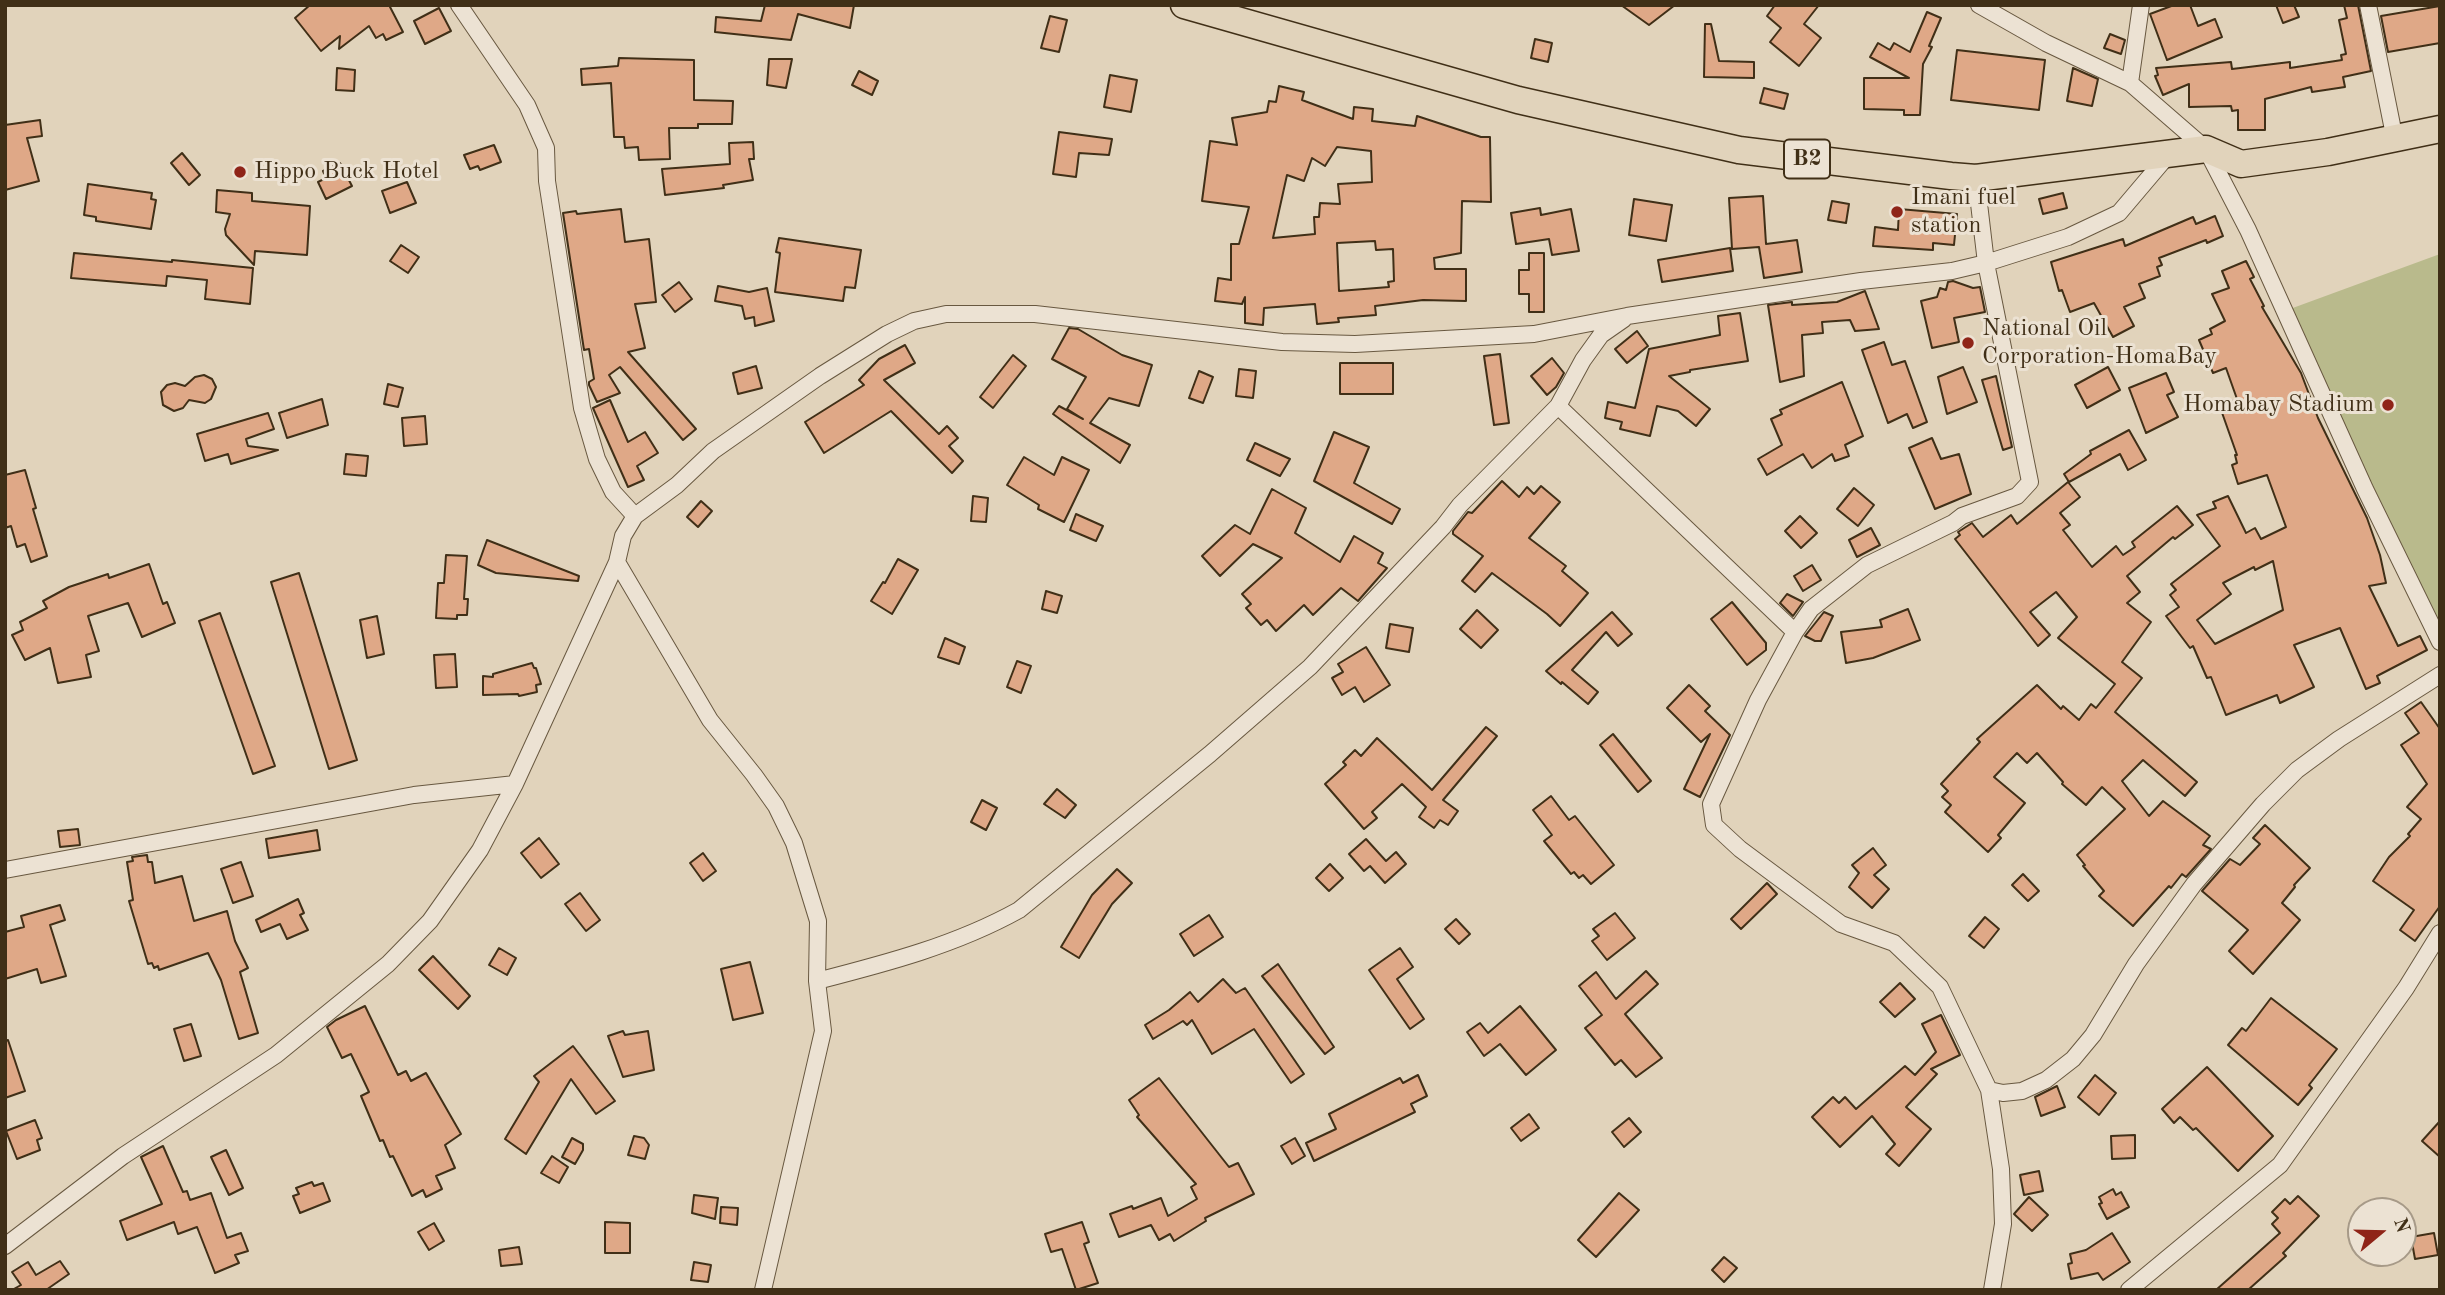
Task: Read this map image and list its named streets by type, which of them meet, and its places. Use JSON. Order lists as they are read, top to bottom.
{
  "streets": {
    "highway": ["B2"]
  },
  "places": [
    "Hippo Buck Hotel",
    "Imani fuel station",
    "National Oil Corporation-HomaBay",
    "Homabay Stadium"
  ],
  "north": "right"
}
